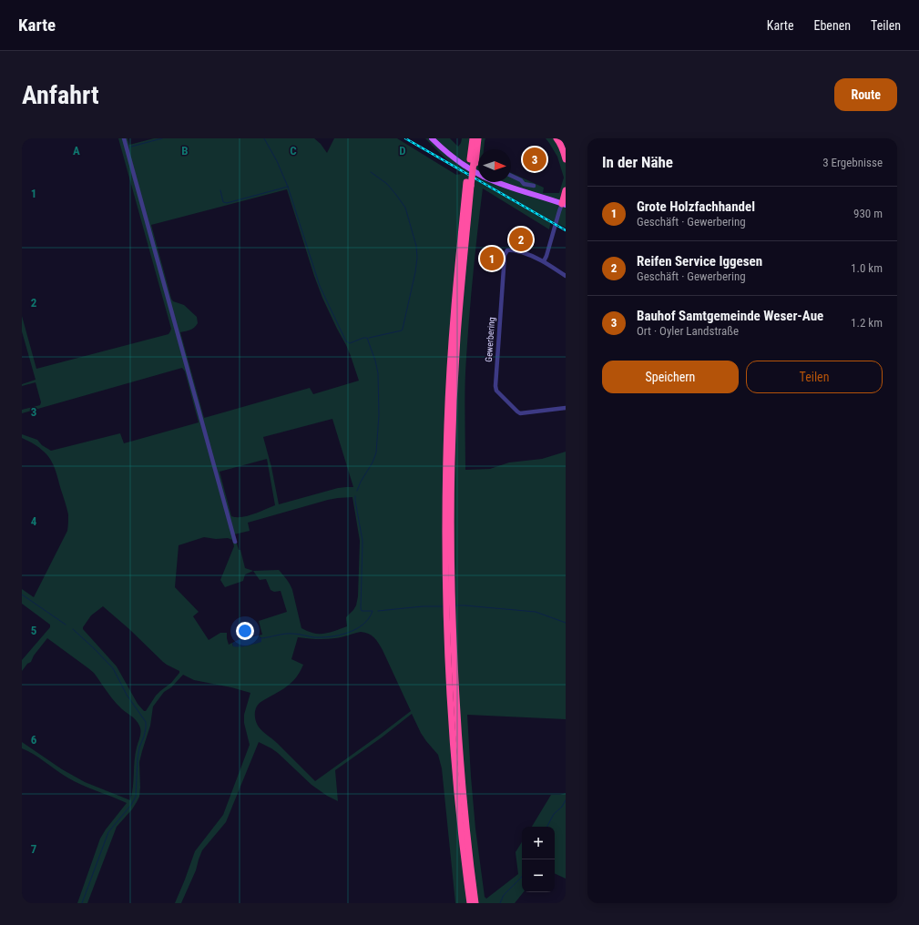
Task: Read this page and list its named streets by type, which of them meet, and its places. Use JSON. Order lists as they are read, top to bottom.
{
  "streets": {
    "street": ["Gewerbering"]
  },
  "north": "right",
  "page": {
    "header": "Karte",
    "nav": ["Karte", "Ebenen", "Teilen"],
    "buttons": [
      "Route",
      ["Speichern", "Teilen"]
    ],
    "title": "Anfahrt",
    "heading": ["In der Nähe", "3 Ergebnisse"],
    "pins": ["3", "2", "1"],
    "list": [
      {
        "mark": "1",
        "name": "Grote Holzfachhandel",
        "note": "Geschäft · Gewerbering",
        "value": "930 m"
      },
      {
        "mark": "2",
        "name": "Reifen Service Iggesen",
        "note": "Geschäft · Gewerbering",
        "value": "1.0 km"
      },
      {
        "mark": "3",
        "name": "Bauhof Samtgemeinde Weser-Aue",
        "note": "Ort · Oyler Landstraße",
        "value": "1.2 km"
      }
    ],
    "map_buttons": ["+", "−"]
  },
  "grid": {
    "columns": [
      "A",
      "B",
      "C",
      "D"
    ],
    "rows": [
      "1",
      "2",
      "3",
      "4",
      "5",
      "6",
      "7"
    ]
  }
}
